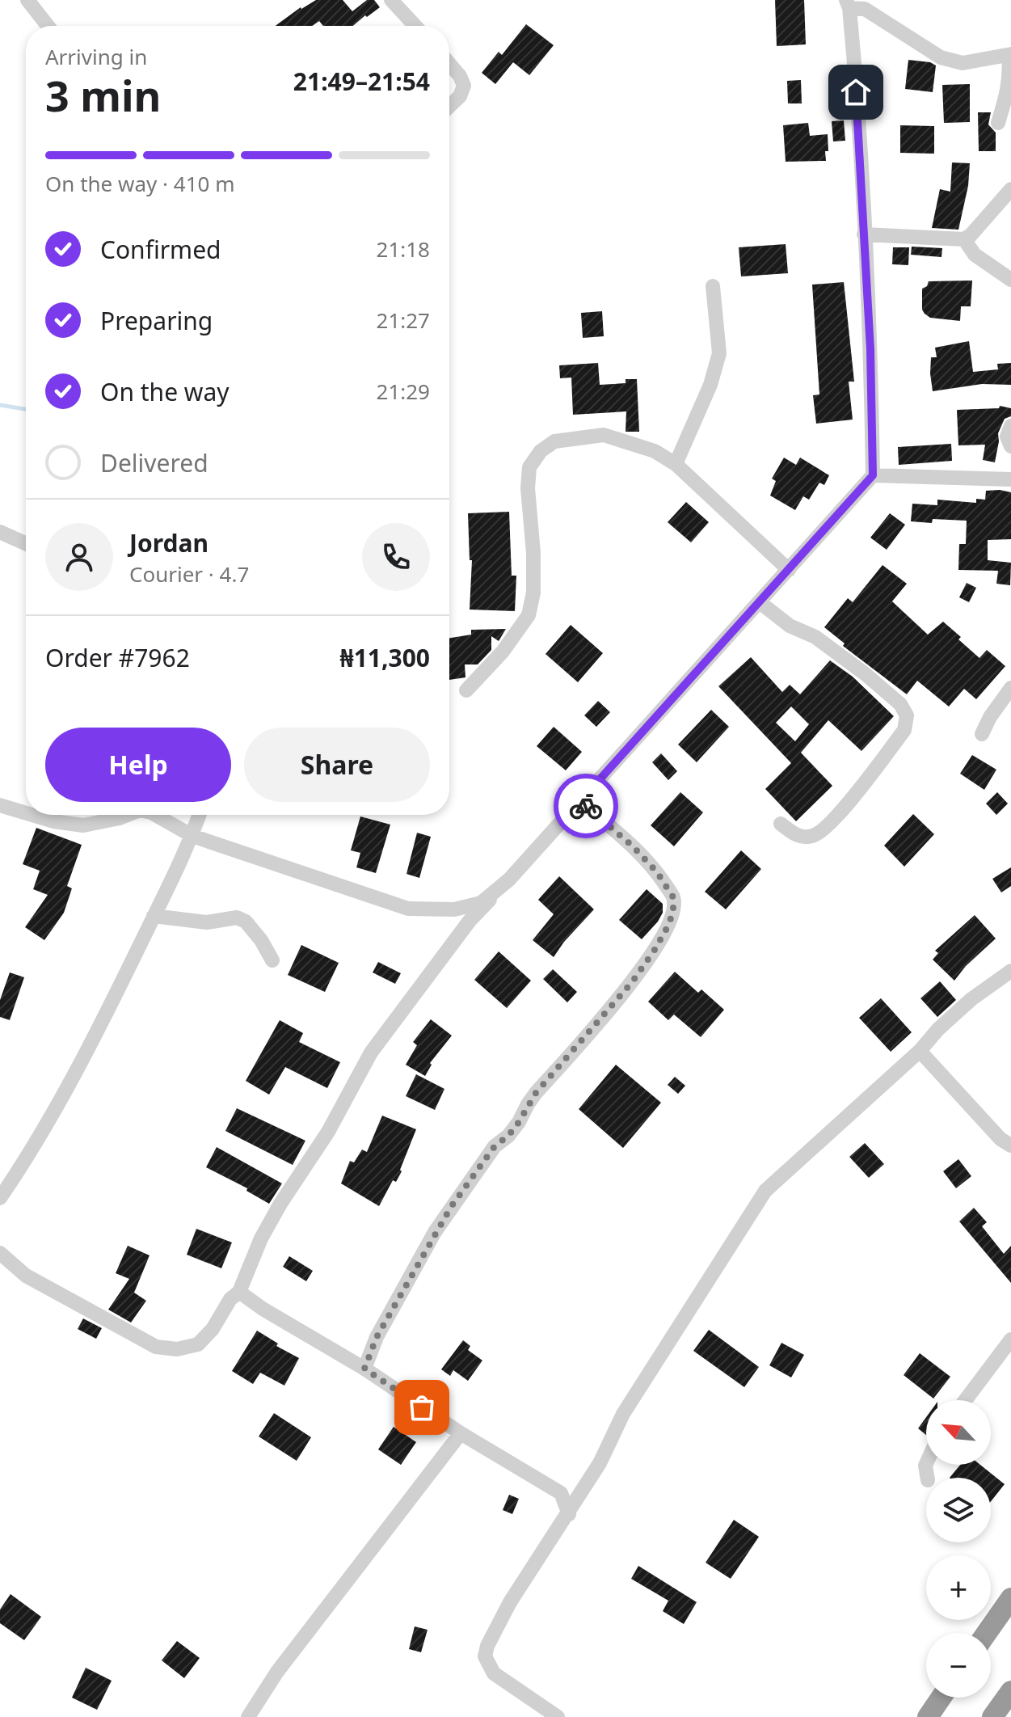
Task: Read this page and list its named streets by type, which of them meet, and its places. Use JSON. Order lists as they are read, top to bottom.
{
  "north": "top left",
  "page": {
    "heading": ["3 min", "Arriving in", "21:49–21:54"],
    "panel": [
      "Jordan",
      "Courier · 4.7",
      "Order #7962",
      "₦11,300"
    ],
    "bar": "On the way · 410 m",
    "list": [
      ["Confirmed", "21:18"],
      ["Preparing", "21:27"],
      ["On the way", "21:29"],
      "Delivered"
    ],
    "buttons": ["Help", "Share"],
    "map_buttons": ["+", "−"]
  }
}
